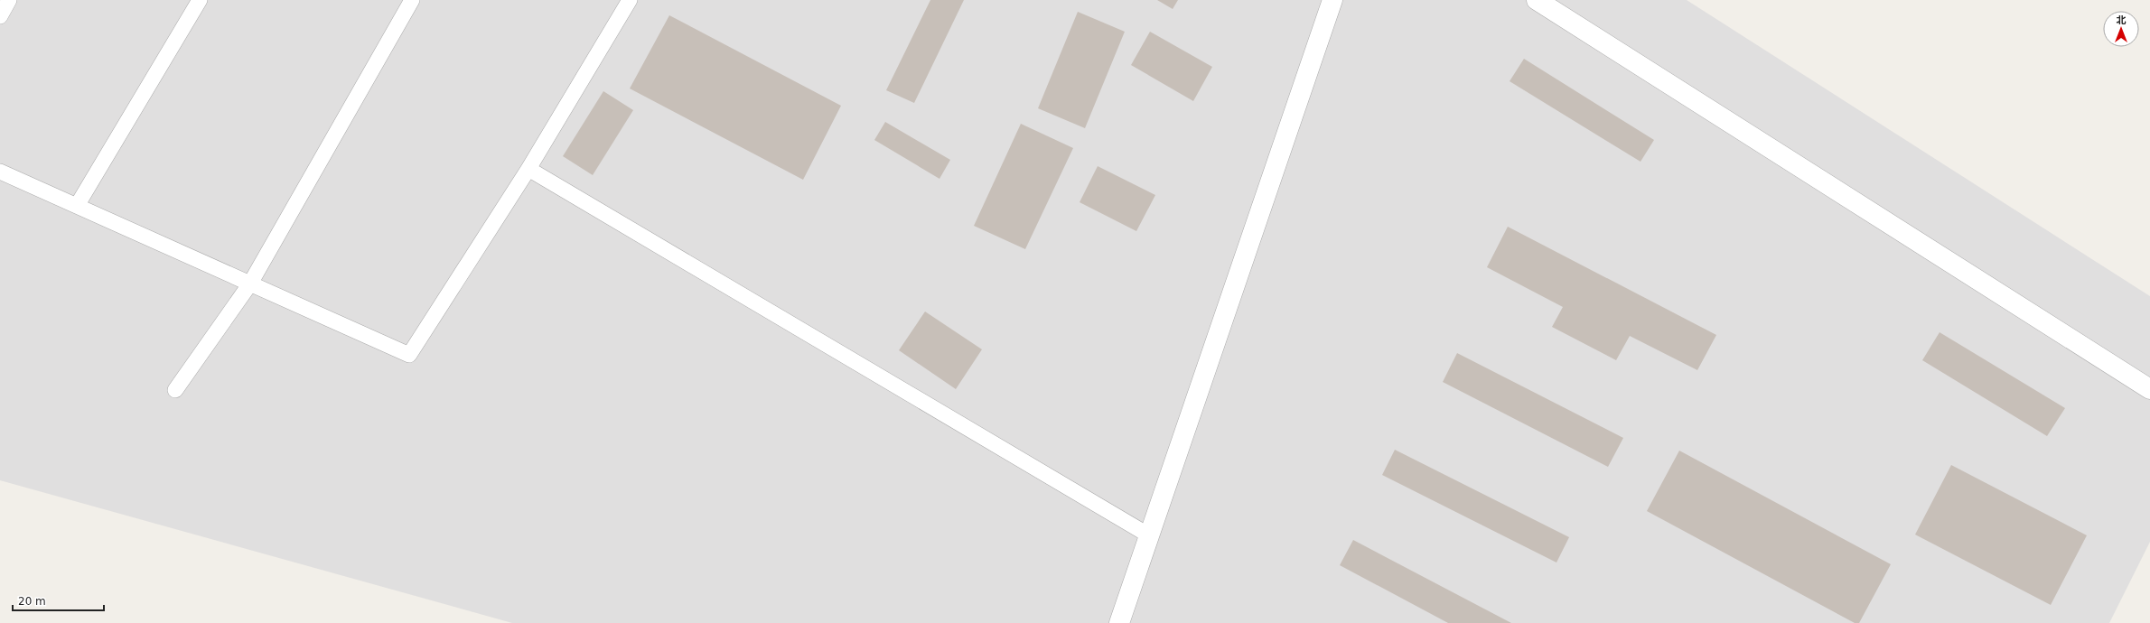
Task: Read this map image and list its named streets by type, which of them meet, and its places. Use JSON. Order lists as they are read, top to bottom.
{
  "scale_bar": "20 m",
  "north": "top"
}
